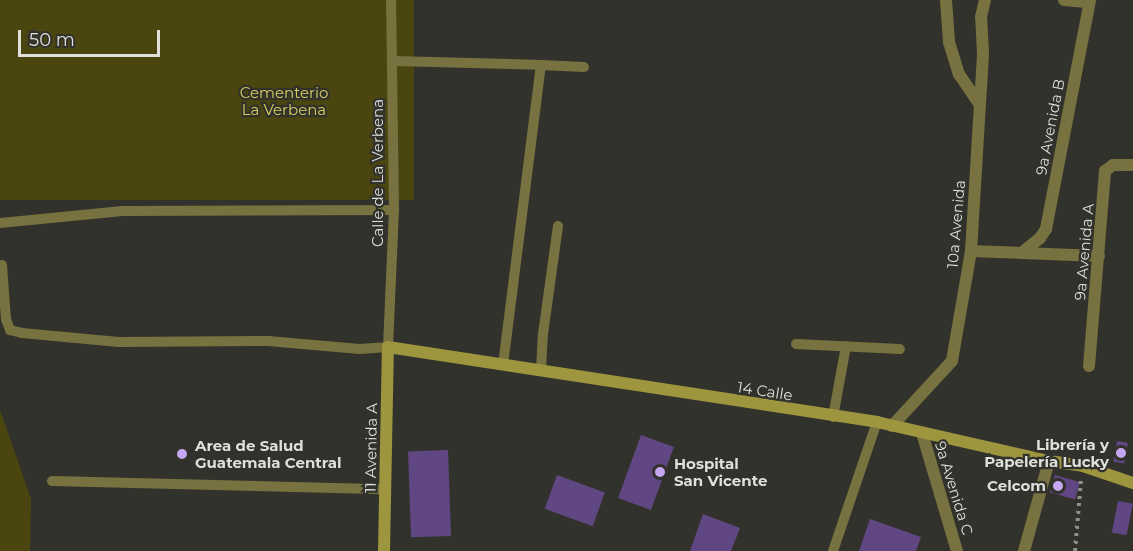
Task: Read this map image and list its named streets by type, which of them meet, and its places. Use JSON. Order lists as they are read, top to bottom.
{
  "streets": {
    "street": [
      "9a Avenida B",
      "10a Avenida",
      "9a Avenida A",
      "14 Calle",
      "11 Avenida A",
      "9a Avenida C"
    ],
    "lane": ["Calle de La Verbena"]
  },
  "crossings": [
    ["Calle de La Verbena", "14 Calle"],
    ["Calle de La Verbena", "11 Avenida A"],
    ["10a Avenida", "14 Calle"],
    ["14 Calle", "11 Avenida A"],
    ["14 Calle", "9a Avenida C"]
  ],
  "parks": ["Cementerio La Verbena"],
  "places": [
    "Librería y Papelería Lucky",
    "Area de Salud Guatemala Central",
    "Hospital San Vicente",
    "Celcom"
  ],
  "scale_bar": "50 m"
}
